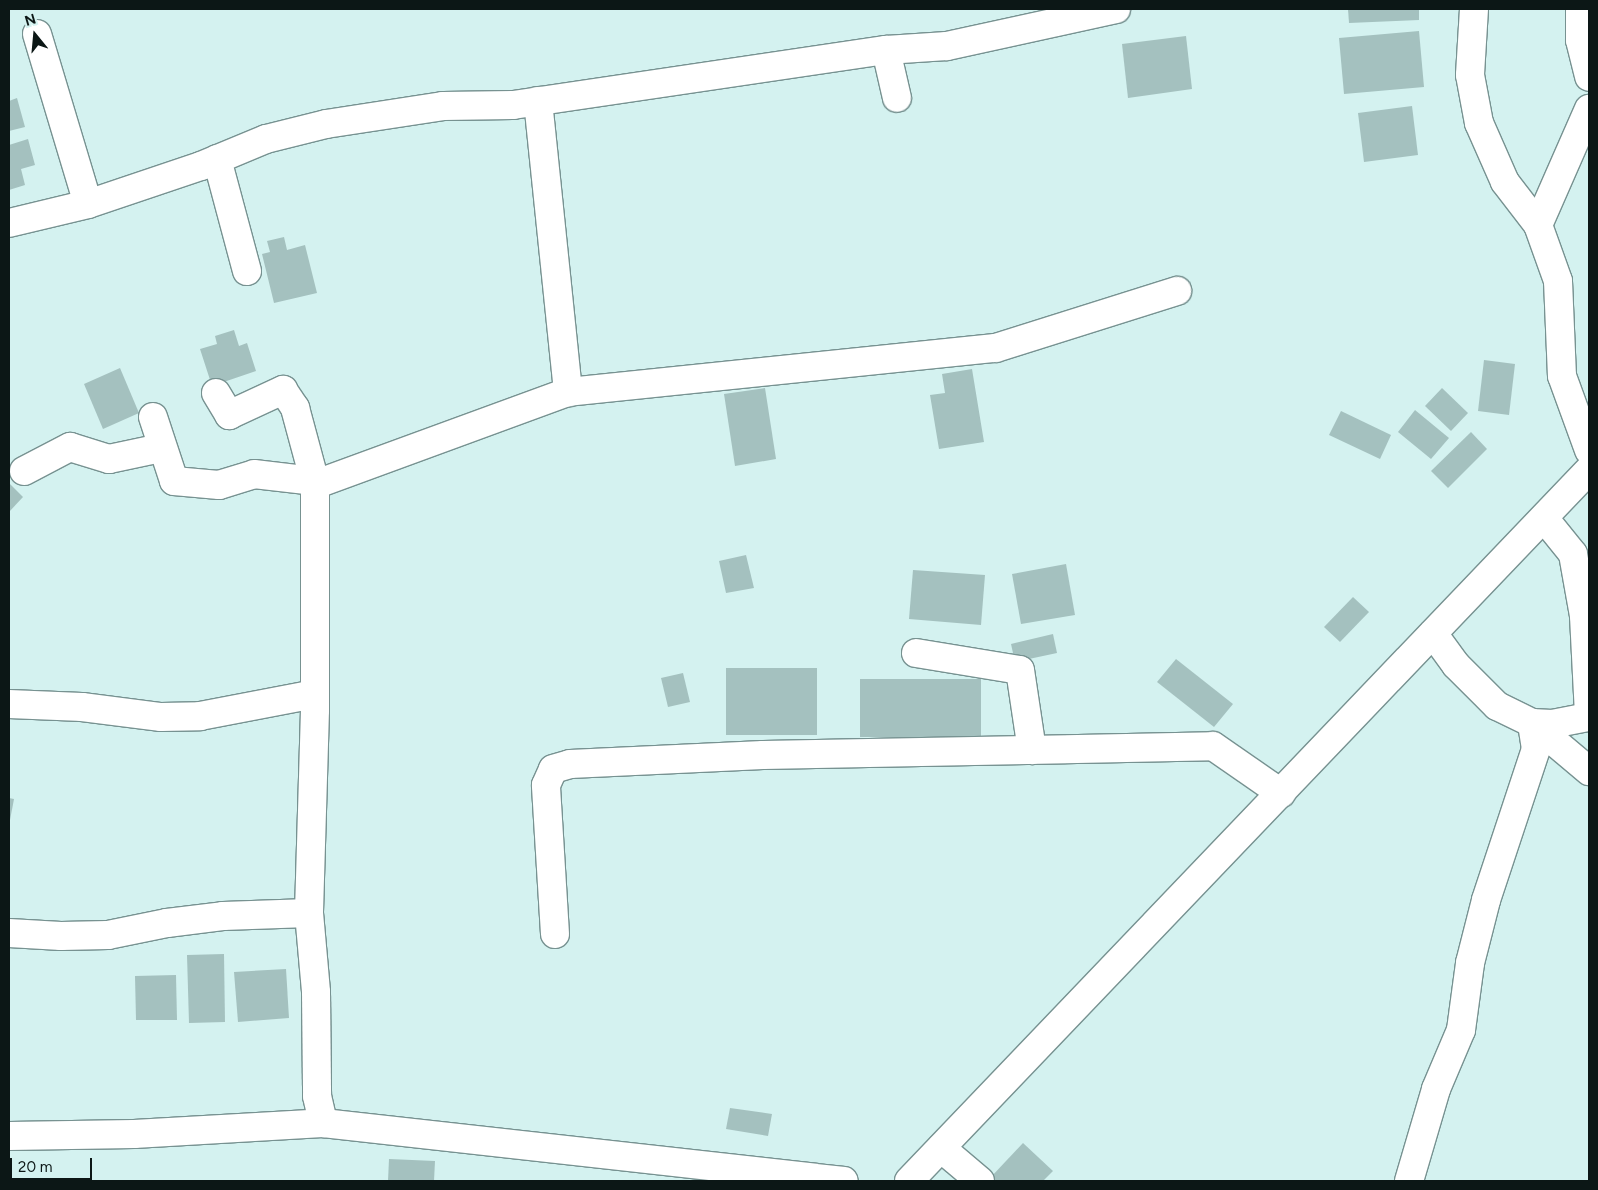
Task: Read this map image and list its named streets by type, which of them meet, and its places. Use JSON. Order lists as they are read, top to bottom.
{
  "scale_bar": "20 m",
  "north": "top"
}
